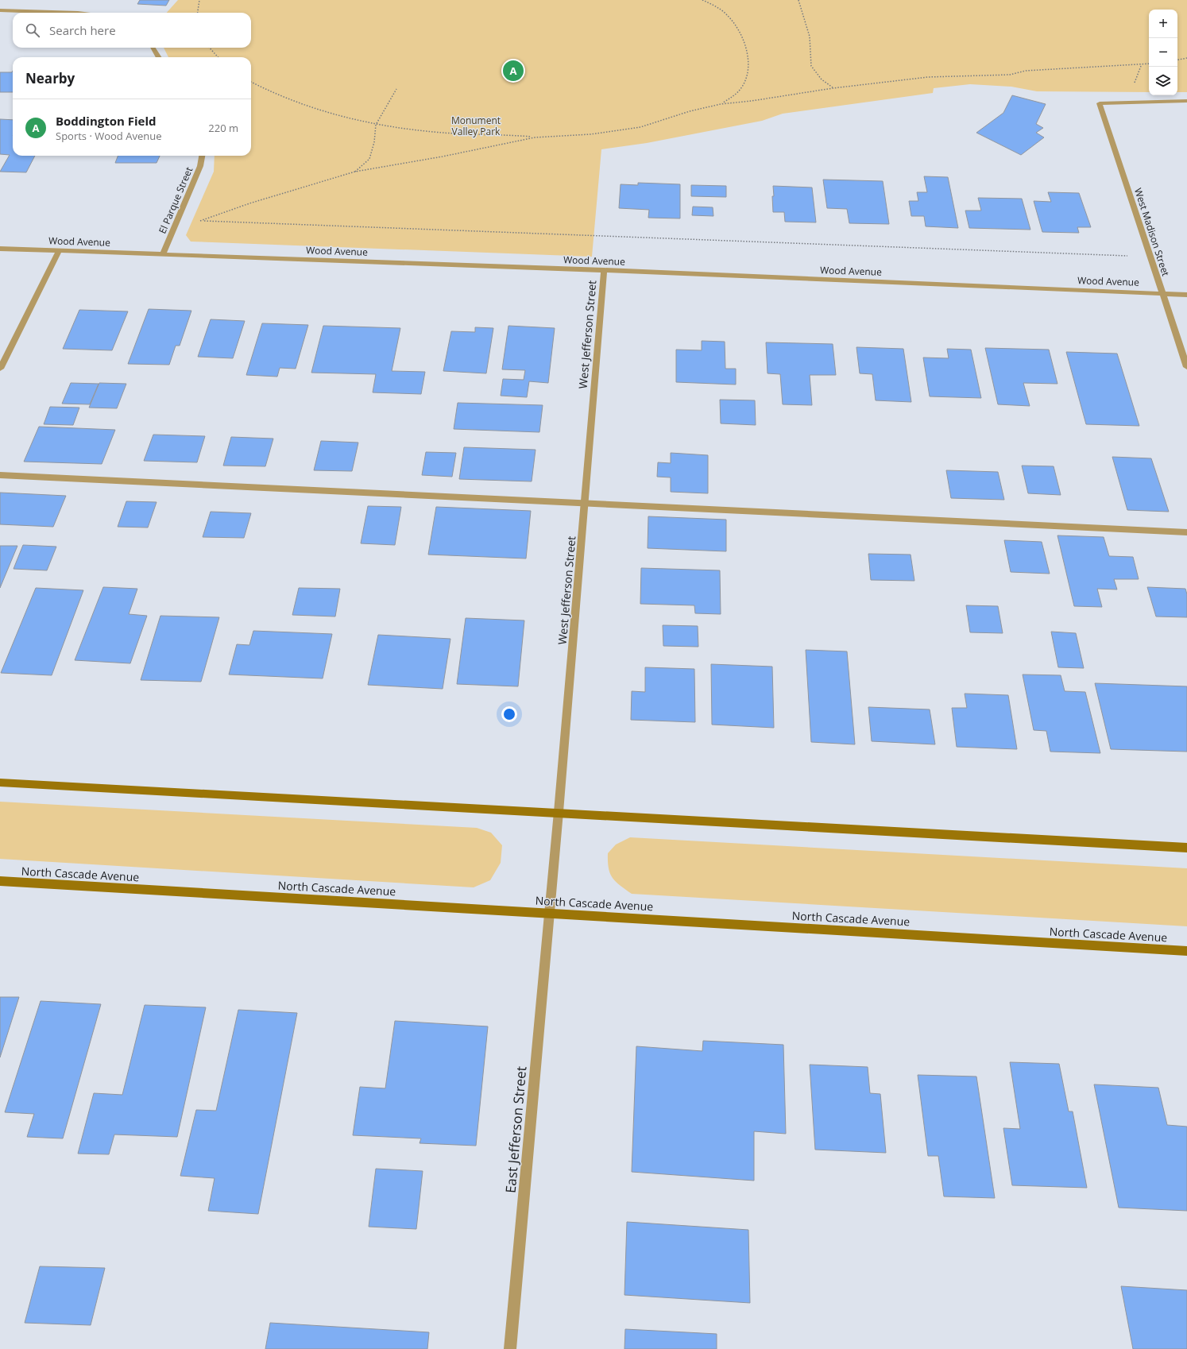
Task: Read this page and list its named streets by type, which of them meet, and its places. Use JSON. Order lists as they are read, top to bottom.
{
  "streets": {
    "main road": ["North Cascade Avenue"],
    "street": [
      "El Parque Street",
      "West Madison Street",
      "Wood Avenue",
      "West Jefferson Street",
      "East Jefferson Street"
    ]
  },
  "crossings": [
    ["El Parque Street", "Wood Avenue"],
    ["West Madison Street", "Wood Avenue"],
    ["Wood Avenue", "West Jefferson Street"],
    ["West Jefferson Street", "North Cascade Avenue"],
    ["West Jefferson Street", "East Jefferson Street"],
    ["North Cascade Avenue", "East Jefferson Street"]
  ],
  "parks": ["Monument Valley Park"],
  "page": {
    "map_buttons": ["+", "−"],
    "search": "Search here",
    "heading": "Nearby",
    "pins": "A",
    "list": [
      {
        "mark": "A",
        "name": "Boddington Field",
        "note": "Sports · Wood Avenue",
        "value": "220 m"
      }
    ]
  }
}
